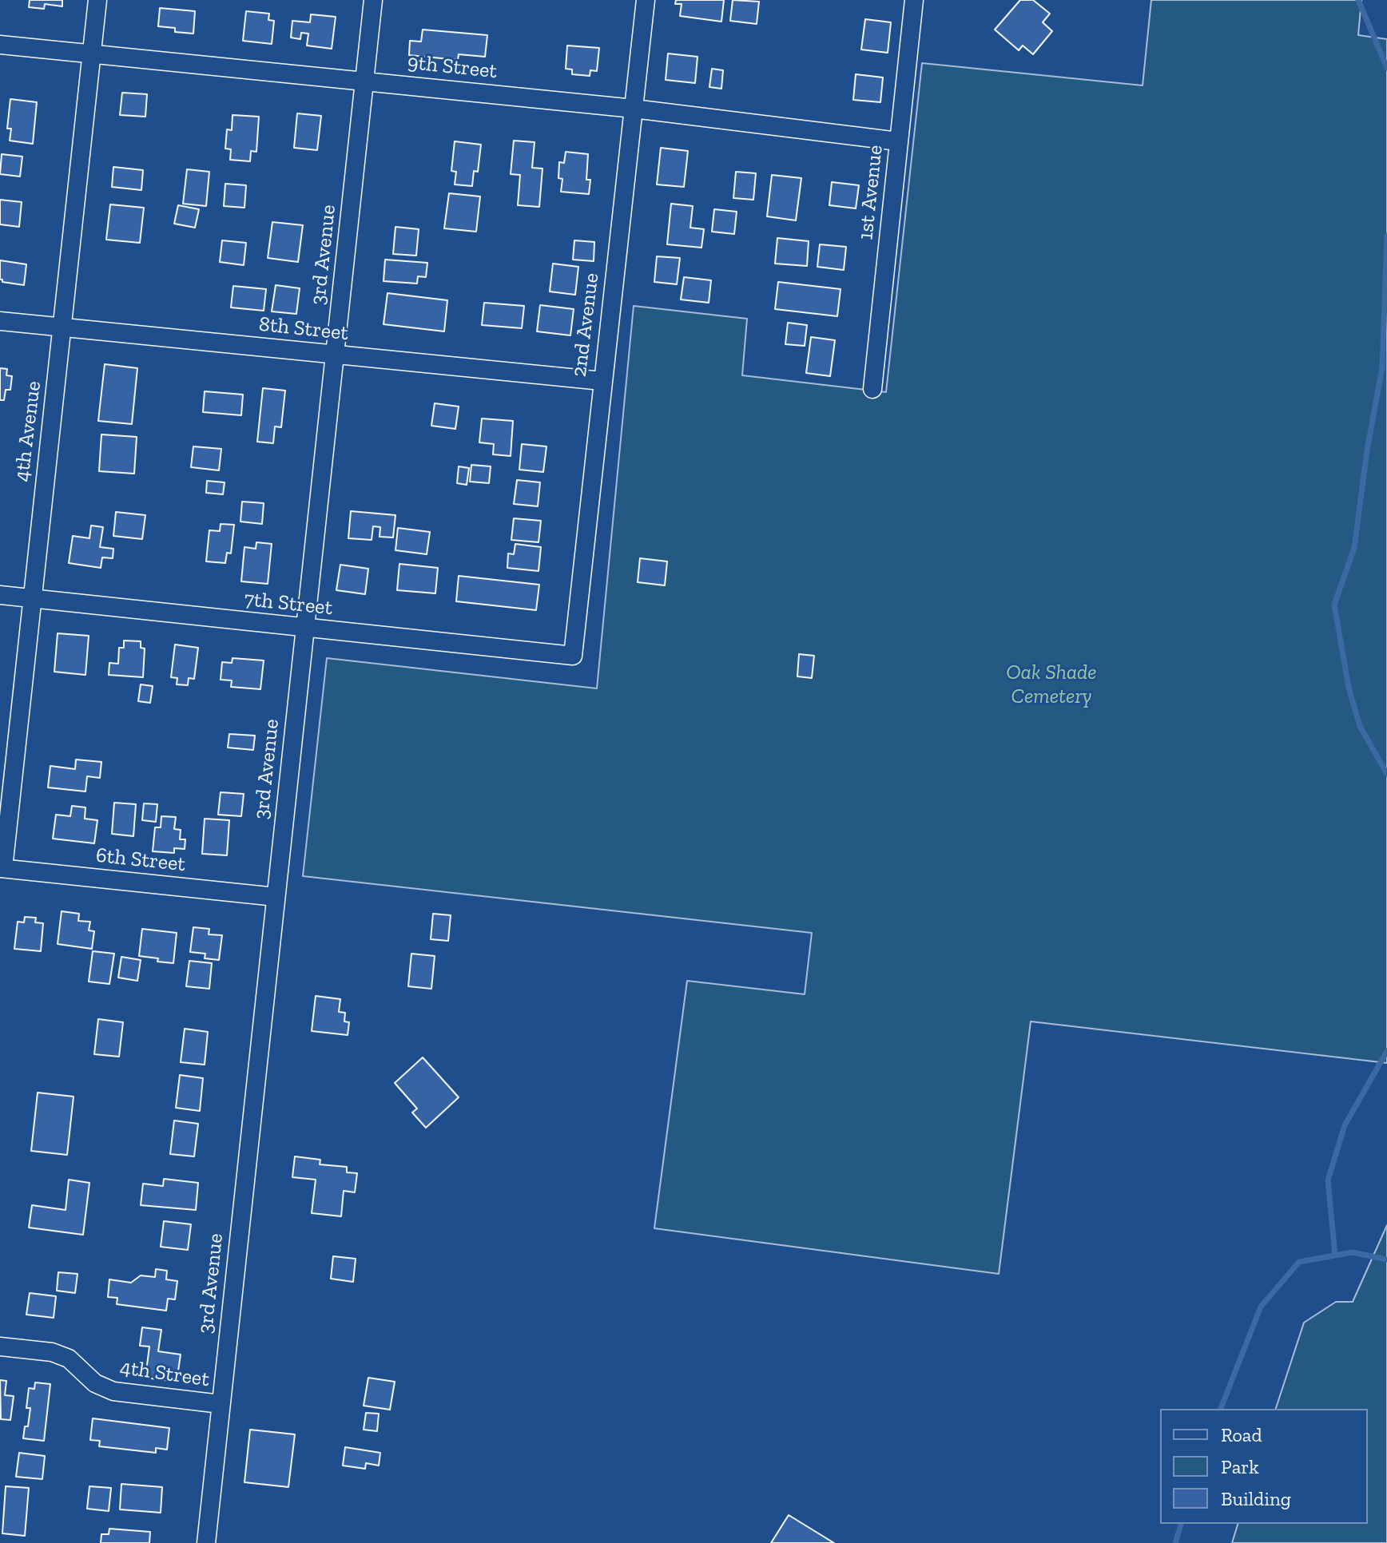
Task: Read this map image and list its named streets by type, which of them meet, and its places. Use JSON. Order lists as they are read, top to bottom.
{
  "streets": {
    "street": [
      "9th Street",
      "1st Avenue",
      "3rd Avenue",
      "2nd Avenue",
      "8th Street",
      "4th Avenue",
      "7th Street",
      "6th Street",
      "4th Street"
    ]
  },
  "crossings": [
    ["9th Street", "1st Avenue"],
    ["9th Street", "3rd Avenue"],
    ["9th Street", "2nd Avenue"],
    ["9th Street", "4th Avenue"],
    ["3rd Avenue", "8th Street"],
    ["3rd Avenue", "7th Street"],
    ["3rd Avenue", "6th Street"],
    ["3rd Avenue", "4th Street"],
    ["2nd Avenue", "8th Street"],
    ["2nd Avenue", "7th Street"],
    ["8th Street", "4th Avenue"],
    ["4th Avenue", "7th Street"],
    ["4th Avenue", "6th Street"]
  ],
  "parks": ["Oak Shade Cemetery"],
  "legend": ["Road", "Park", "Building"]
}
